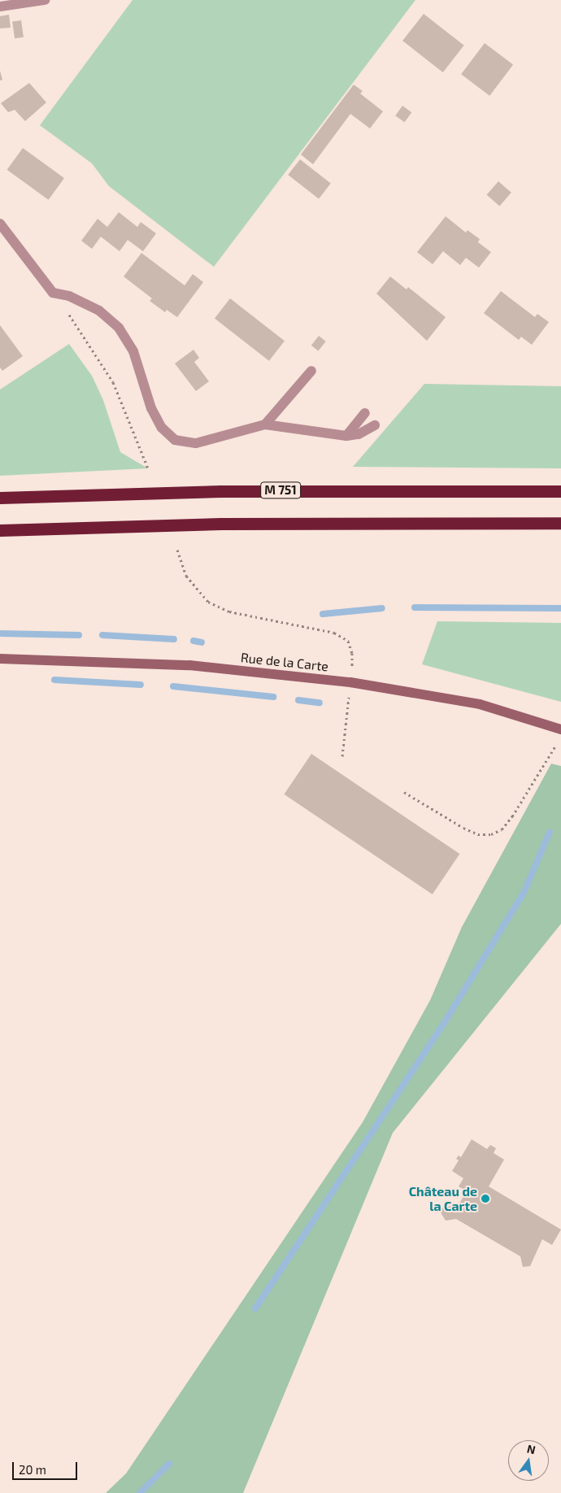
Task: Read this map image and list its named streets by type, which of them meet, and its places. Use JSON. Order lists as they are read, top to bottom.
{
  "streets": {
    "highway": ["M 751"],
    "street": ["Rue de la Carte"]
  },
  "places": ["Château de la Carte"],
  "scale_bar": "20 m",
  "north": "top"
}
